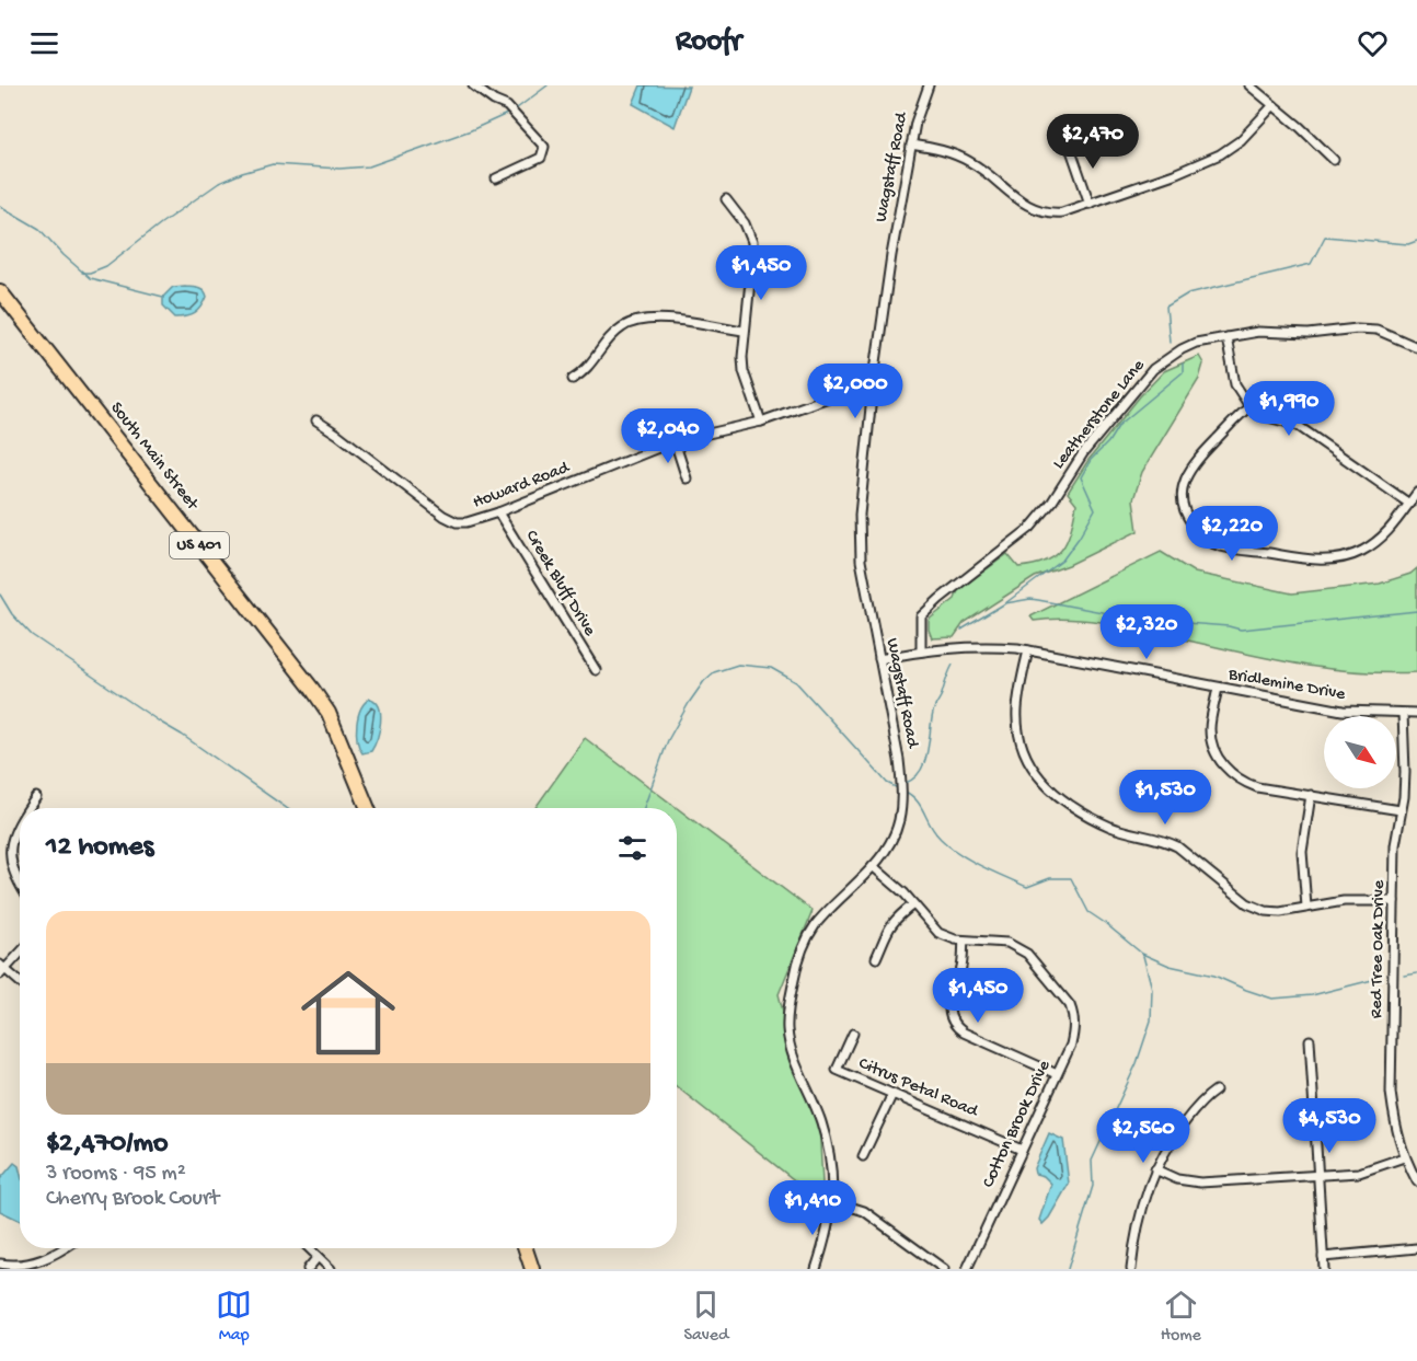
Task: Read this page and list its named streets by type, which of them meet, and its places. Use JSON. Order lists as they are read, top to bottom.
{
  "streets": {
    "highway": ["South Main Street", "US 401"],
    "street": [
      "Wagstaff Road",
      "Leatherstone Lane",
      "Howard Road",
      "Creek Bluff Drive",
      "Bridlemine Drive",
      "Red Tree Oak Drive",
      "Citrus Petal Road",
      "Cotton Brook Drive"
    ]
  },
  "crossings": [
    ["Wagstaff Road", "Howard Road"],
    ["Wagstaff Road", "Bridlemine Drive"],
    ["Wagstaff Road", "Cotton Brook Drive"],
    ["Leatherstone Lane", "Bridlemine Drive"],
    ["Howard Road", "Creek Bluff Drive"],
    ["Bridlemine Drive", "Red Tree Oak Drive"],
    ["Citrus Petal Road", "Cotton Brook Drive"]
  ],
  "north": "bottom right",
  "page": {
    "header": "Roofr",
    "price": [
      "$2,470",
      "$1,450",
      "$2,000",
      "$1,990",
      "$2,040",
      "$2,220",
      "$2,320",
      "$1,530",
      "$1,450",
      "$4,530",
      "$2,560",
      "$1,410"
    ],
    "heading": "12 homes",
    "list": [
      {
        "name": "$2,470/mo",
        "note": "3 rooms · 95 m² · Cherry Brook Court"
      }
    ],
    "tabs": ["Map", "Saved", "Home"]
  }
}
